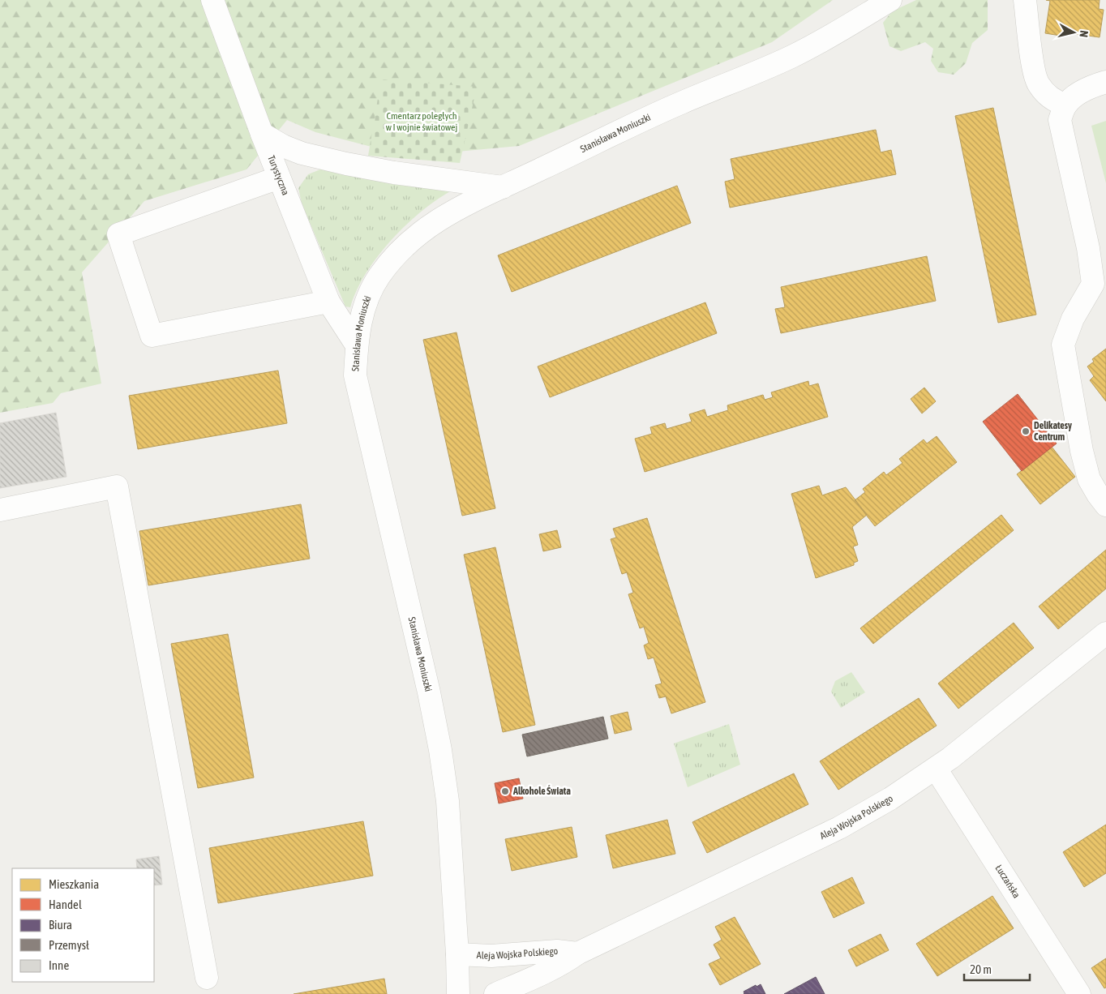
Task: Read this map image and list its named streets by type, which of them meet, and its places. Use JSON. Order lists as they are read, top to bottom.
{
  "streets": {
    "street": [
      "Stanisława Moniuszki",
      "Turystyczna",
      "Aleja Wojska Polskiego",
      "Łuczańska"
    ]
  },
  "crossings": [
    ["Stanisława Moniuszki", "Turystyczna"],
    ["Stanisława Moniuszki", "Aleja Wojska Polskiego"],
    ["Aleja Wojska Polskiego", "Łuczańska"]
  ],
  "parks": ["Cmentarz poległych w I wojnie światowej"],
  "places": ["Delikatesy Centrum", "Alkohole Świata"],
  "legend": [
    "Mieszkania",
    "Handel",
    "Biura",
    "Przemysł",
    "Inne"
  ],
  "scale_bar": "20 m",
  "north": "right"
}
